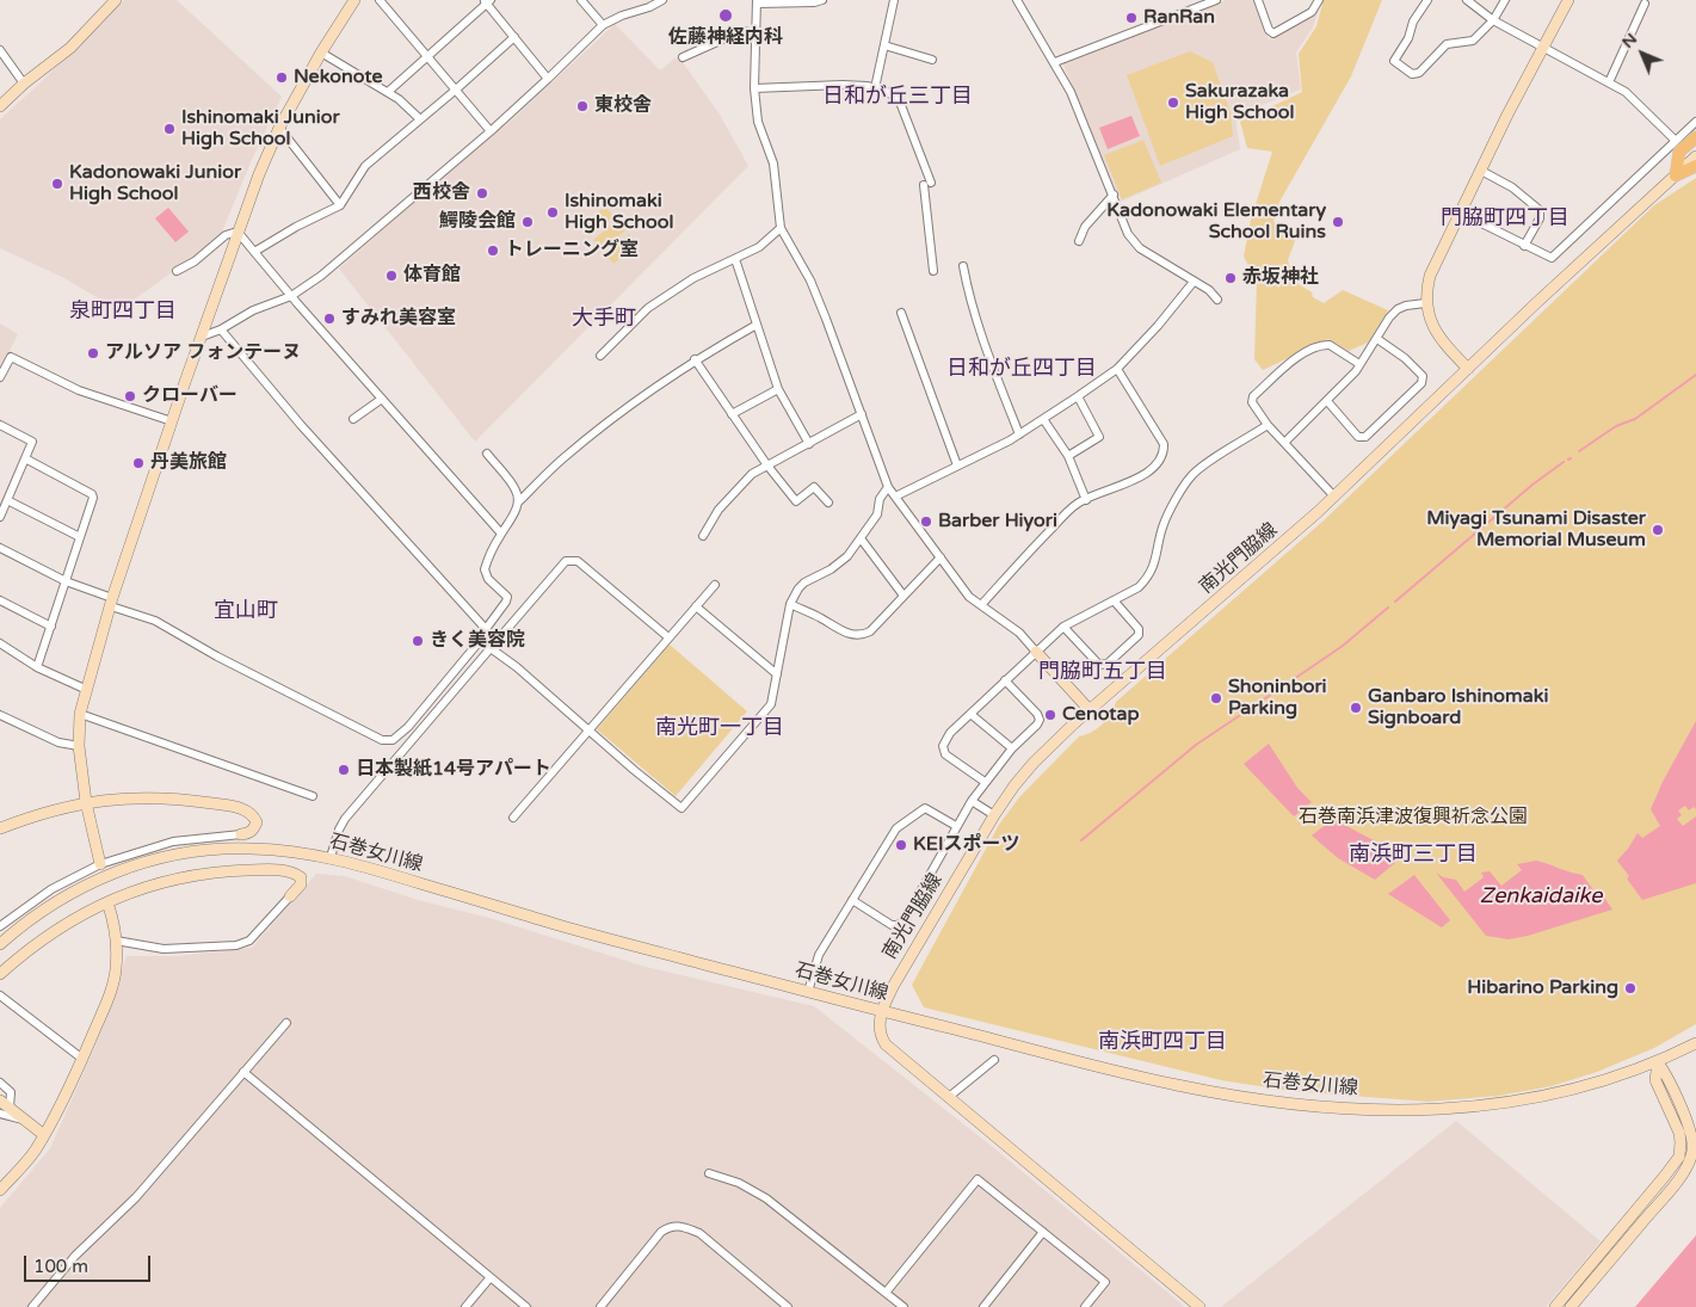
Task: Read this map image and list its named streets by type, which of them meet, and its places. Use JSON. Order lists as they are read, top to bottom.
{
  "streets": {
    "street": ["南光門脇線", "石巻女川線"]
  },
  "crossings": [
    ["南光門脇線", "石巻女川線"]
  ],
  "districts": [
    "日和が丘三丁目",
    "門脇町四丁目",
    "泉町四丁目",
    "大手町",
    "日和が丘四丁目",
    "宜山町",
    "門脇町五丁目",
    "南光町一丁目",
    "南浜町三丁目",
    "南浜町四丁目"
  ],
  "water": ["Zenkaidaike"],
  "parks": ["石巻南浜津波復興祈念公園"],
  "places": [
    "佐藤神経内科",
    "RanRan",
    "Nekonote",
    "Sakurazaka High School",
    "東校舎",
    "Ishinomaki Junior High School",
    "Kadonowaki Junior High School",
    "西校舎",
    "Ishinomaki High School",
    "鰐陵会館",
    "Kadonowaki Elementary School Ruins",
    "トレーニング室",
    "体育館",
    "赤坂神社",
    "すみれ美容室",
    "アルソア フォンテーヌ",
    "クローバー",
    "丹美旅館",
    "Barber Hiyori",
    "Miyagi Tsunami Disaster Memorial Museum",
    "きく美容院",
    "Shoninbori Parking",
    "Ganbaro Ishinomaki Signboard",
    "Cenotap",
    "日本製紙14号アパート",
    "KEIスポーツ",
    "Hibarino Parking"
  ],
  "scale_bar": "100 m",
  "north": "top left"
}
